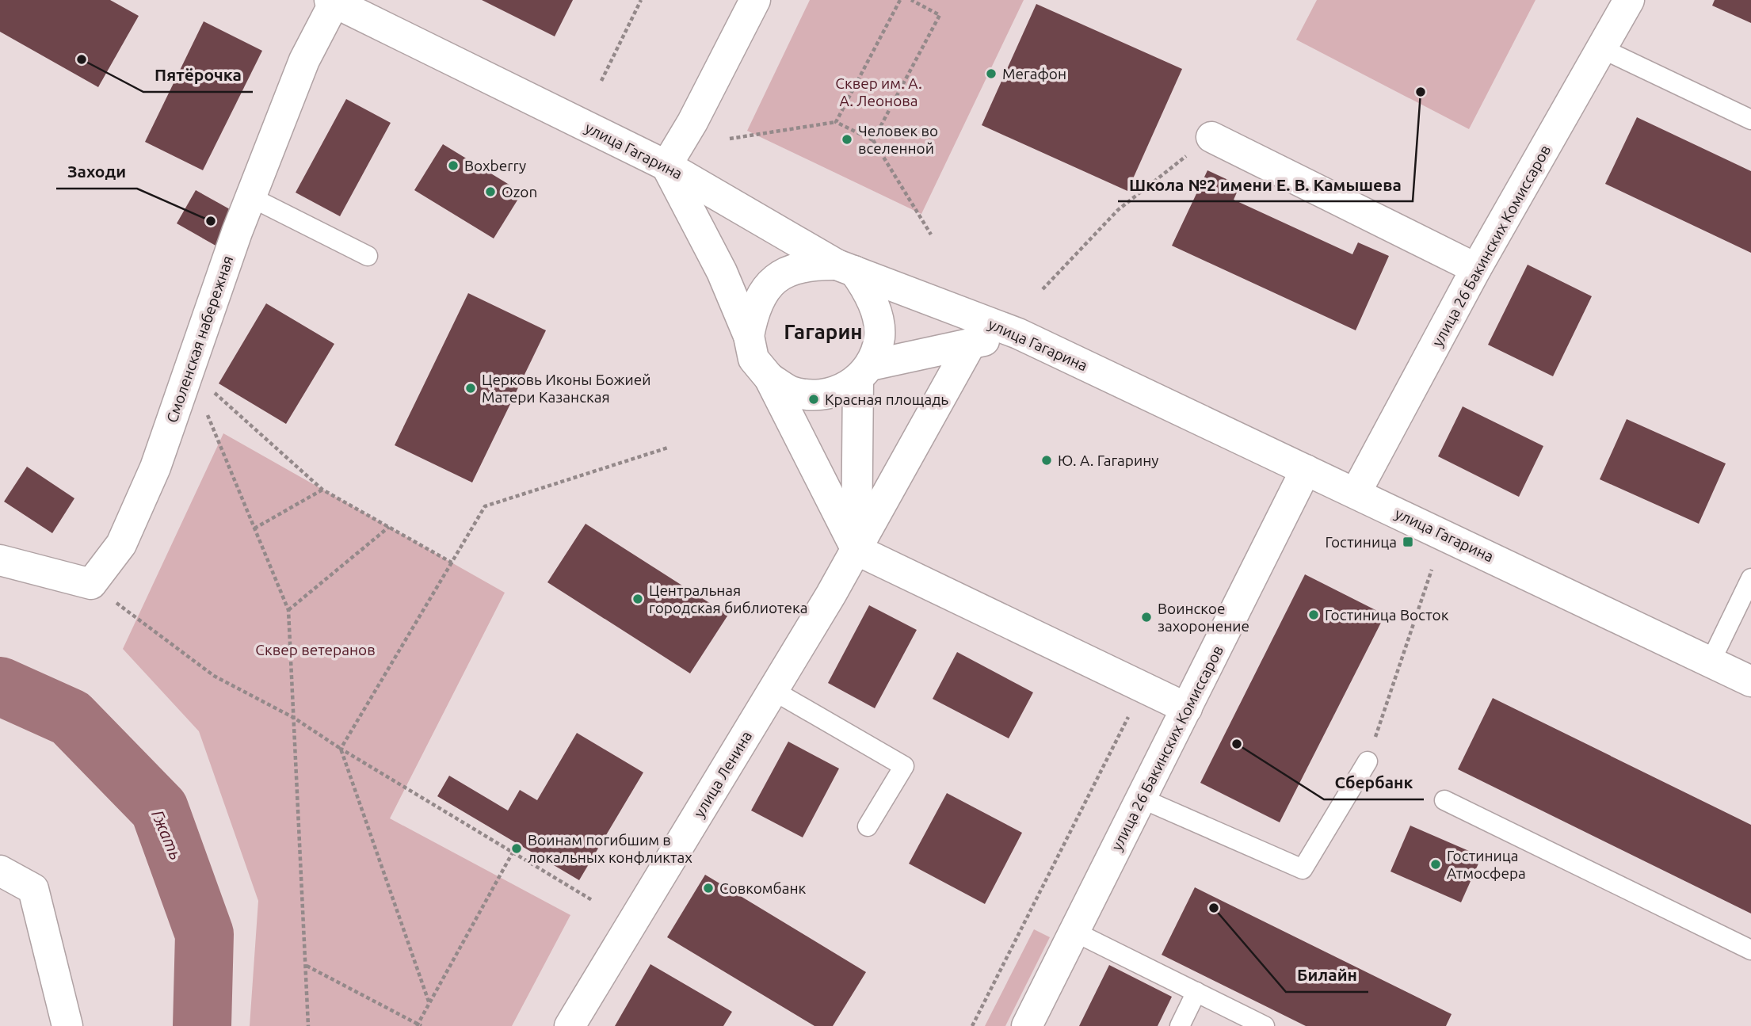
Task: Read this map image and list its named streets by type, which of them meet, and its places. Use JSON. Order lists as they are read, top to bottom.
{
  "streets": {
    "main road": [
      "улица Гагарина",
      "улица 26 Бакинских Комиссаров",
      "Смоленская набережная",
      "улица Ленина"
    ]
  },
  "crossings": [
    ["улица Гагарина", "улица 26 Бакинских Комиссаров"],
    ["улица Гагарина", "Смоленская набережная"]
  ],
  "districts": ["Гагарин"],
  "water": ["Гжать"],
  "parks": ["Сквер им. А. А. Леонова", "Сквер ветеранов"],
  "places": {
    "other": [
      "Пятёрочка",
      "Мегафон",
      "Школа №2 имени Е. В. Камышева",
      "Человек во вселенной",
      "Boxberry",
      "Ozon",
      "Заходи",
      "Церковь Иконы Божией Матери Казанская",
      "Красная площадь",
      "Ю. А. Гагарину",
      "Центральная городская библиотека",
      "Гостиница Восток",
      "Воинское захоронение",
      "Сбербанк",
      "Воинам погибшим в локальных конфликтах",
      "Гостиница Атмосфера",
      "Совкомбанк",
      "Билайн"
    ],
    "transit": ["Гостиница"]
  }
}
